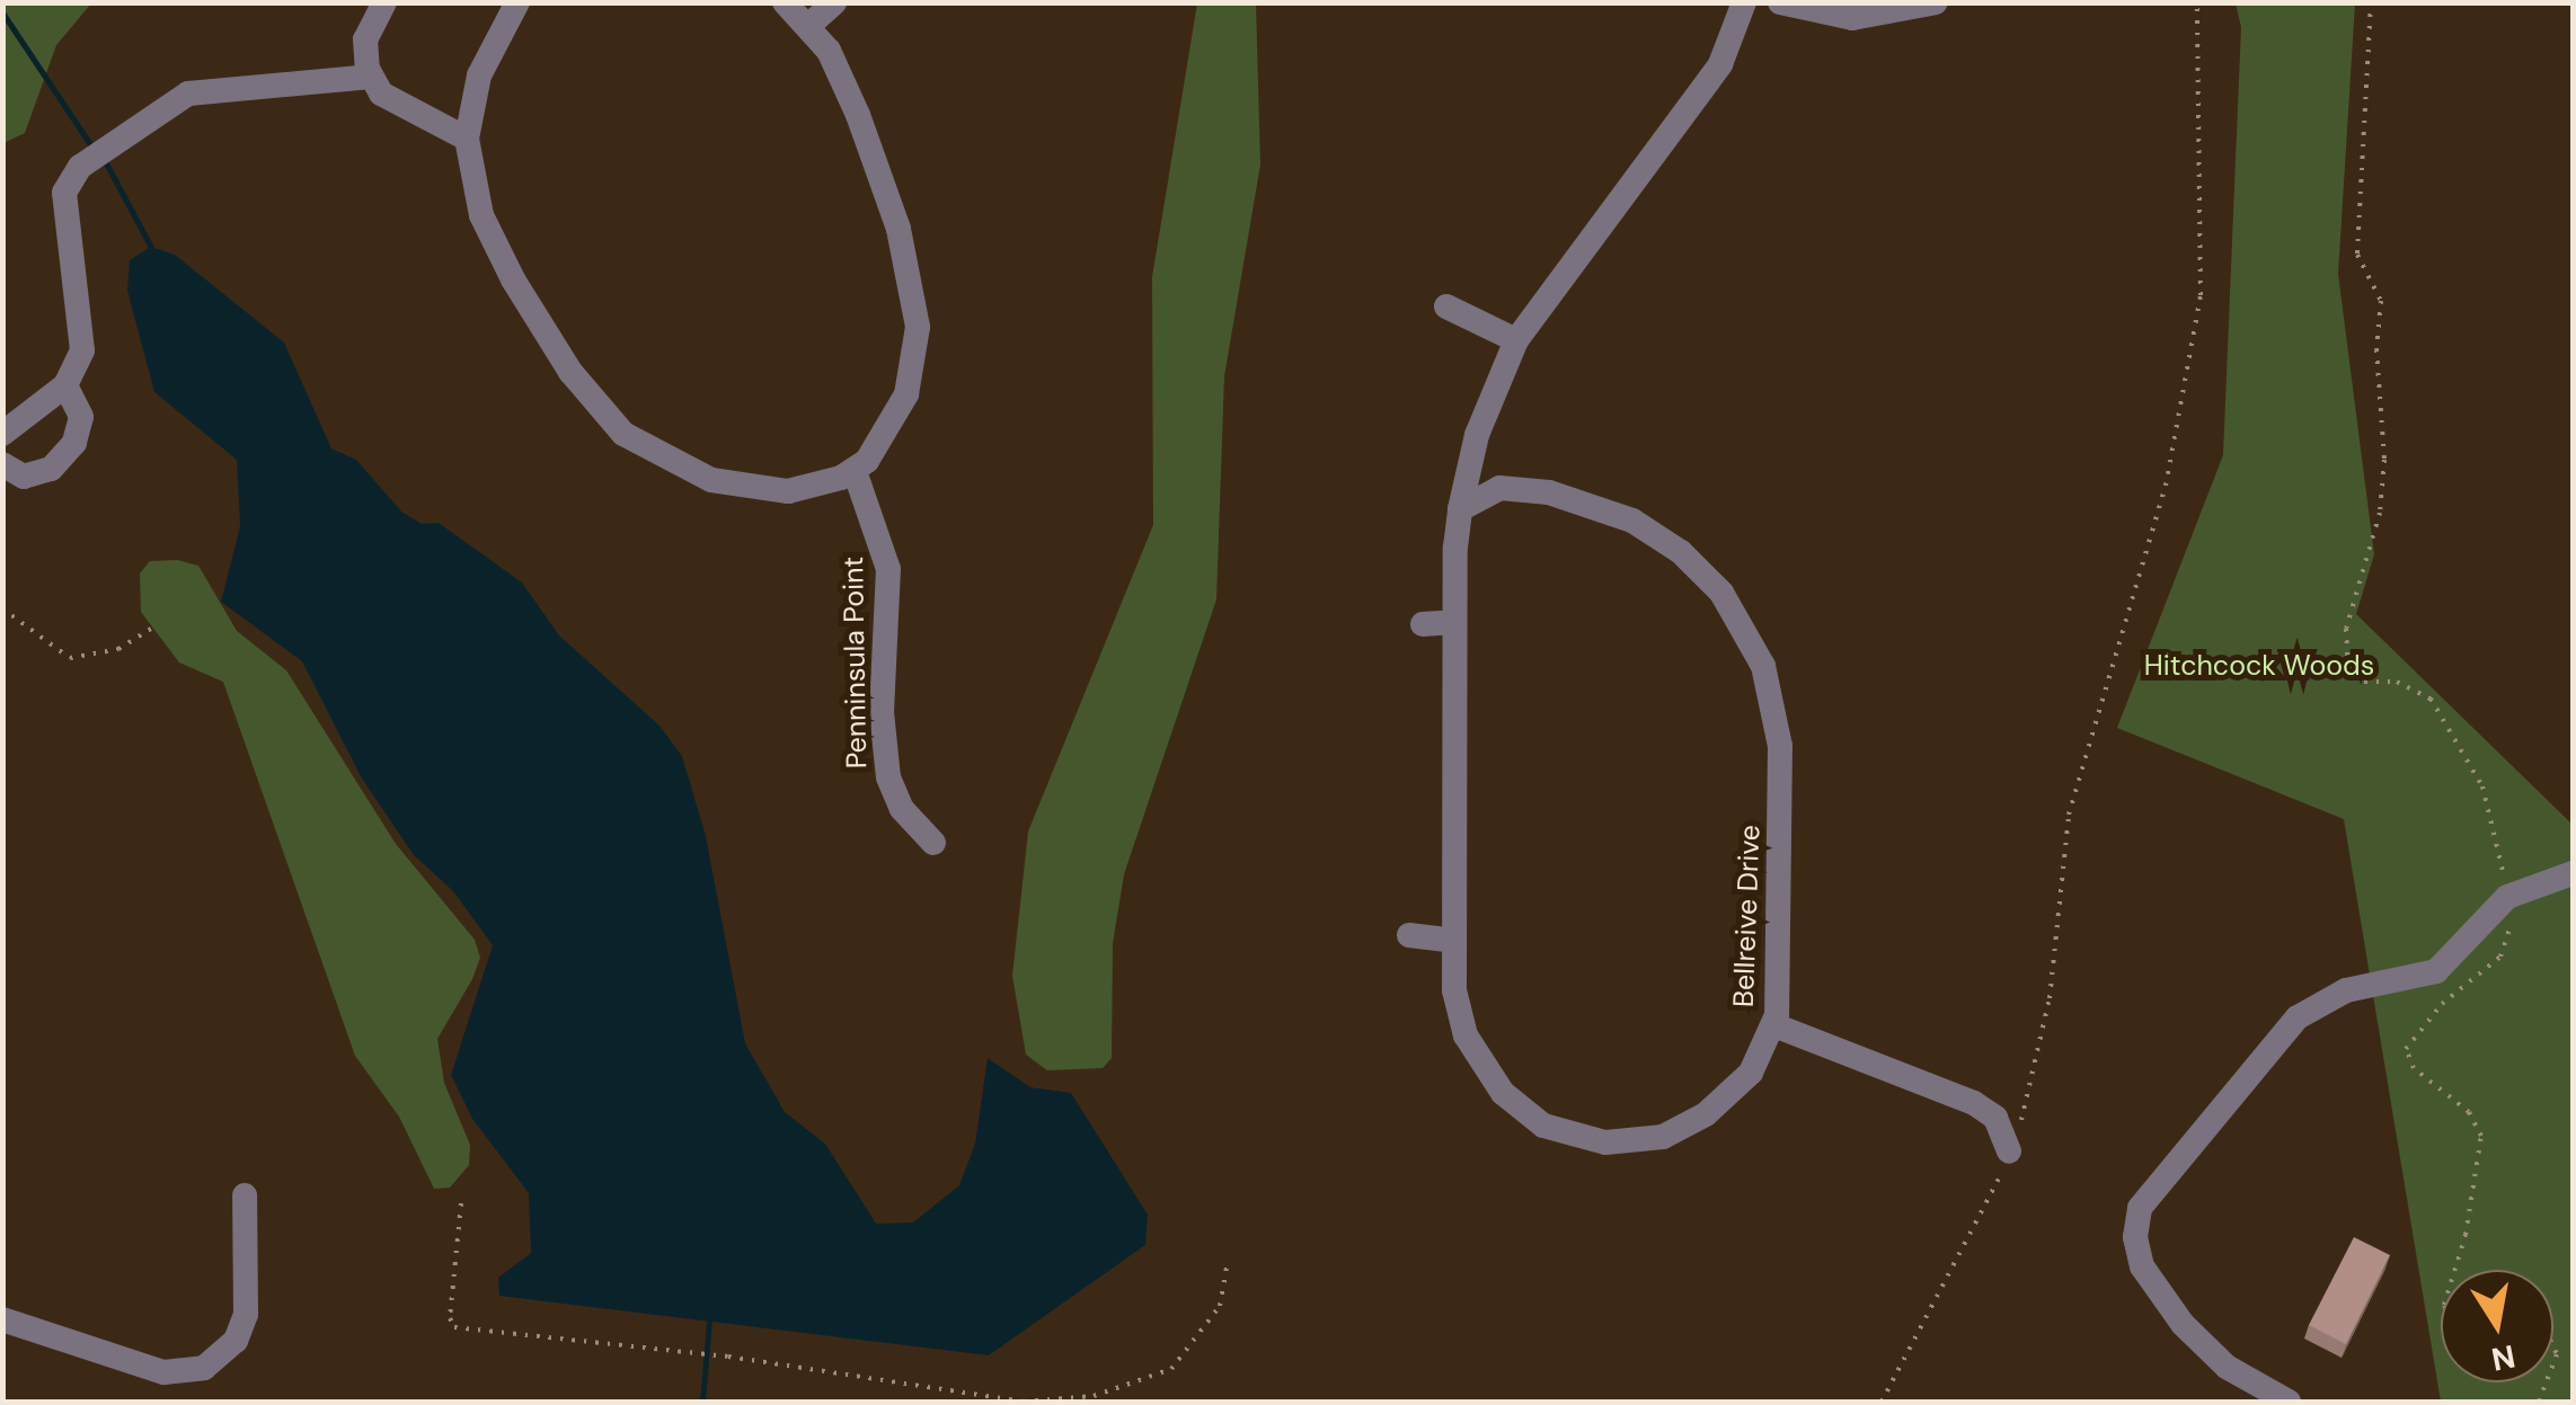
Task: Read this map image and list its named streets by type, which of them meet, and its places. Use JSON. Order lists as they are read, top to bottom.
{
  "streets": {
    "street": ["Penninsula Point", "Bellreive Drive"]
  },
  "parks": ["Hitchcock Woods"],
  "north": "bottom"
}
